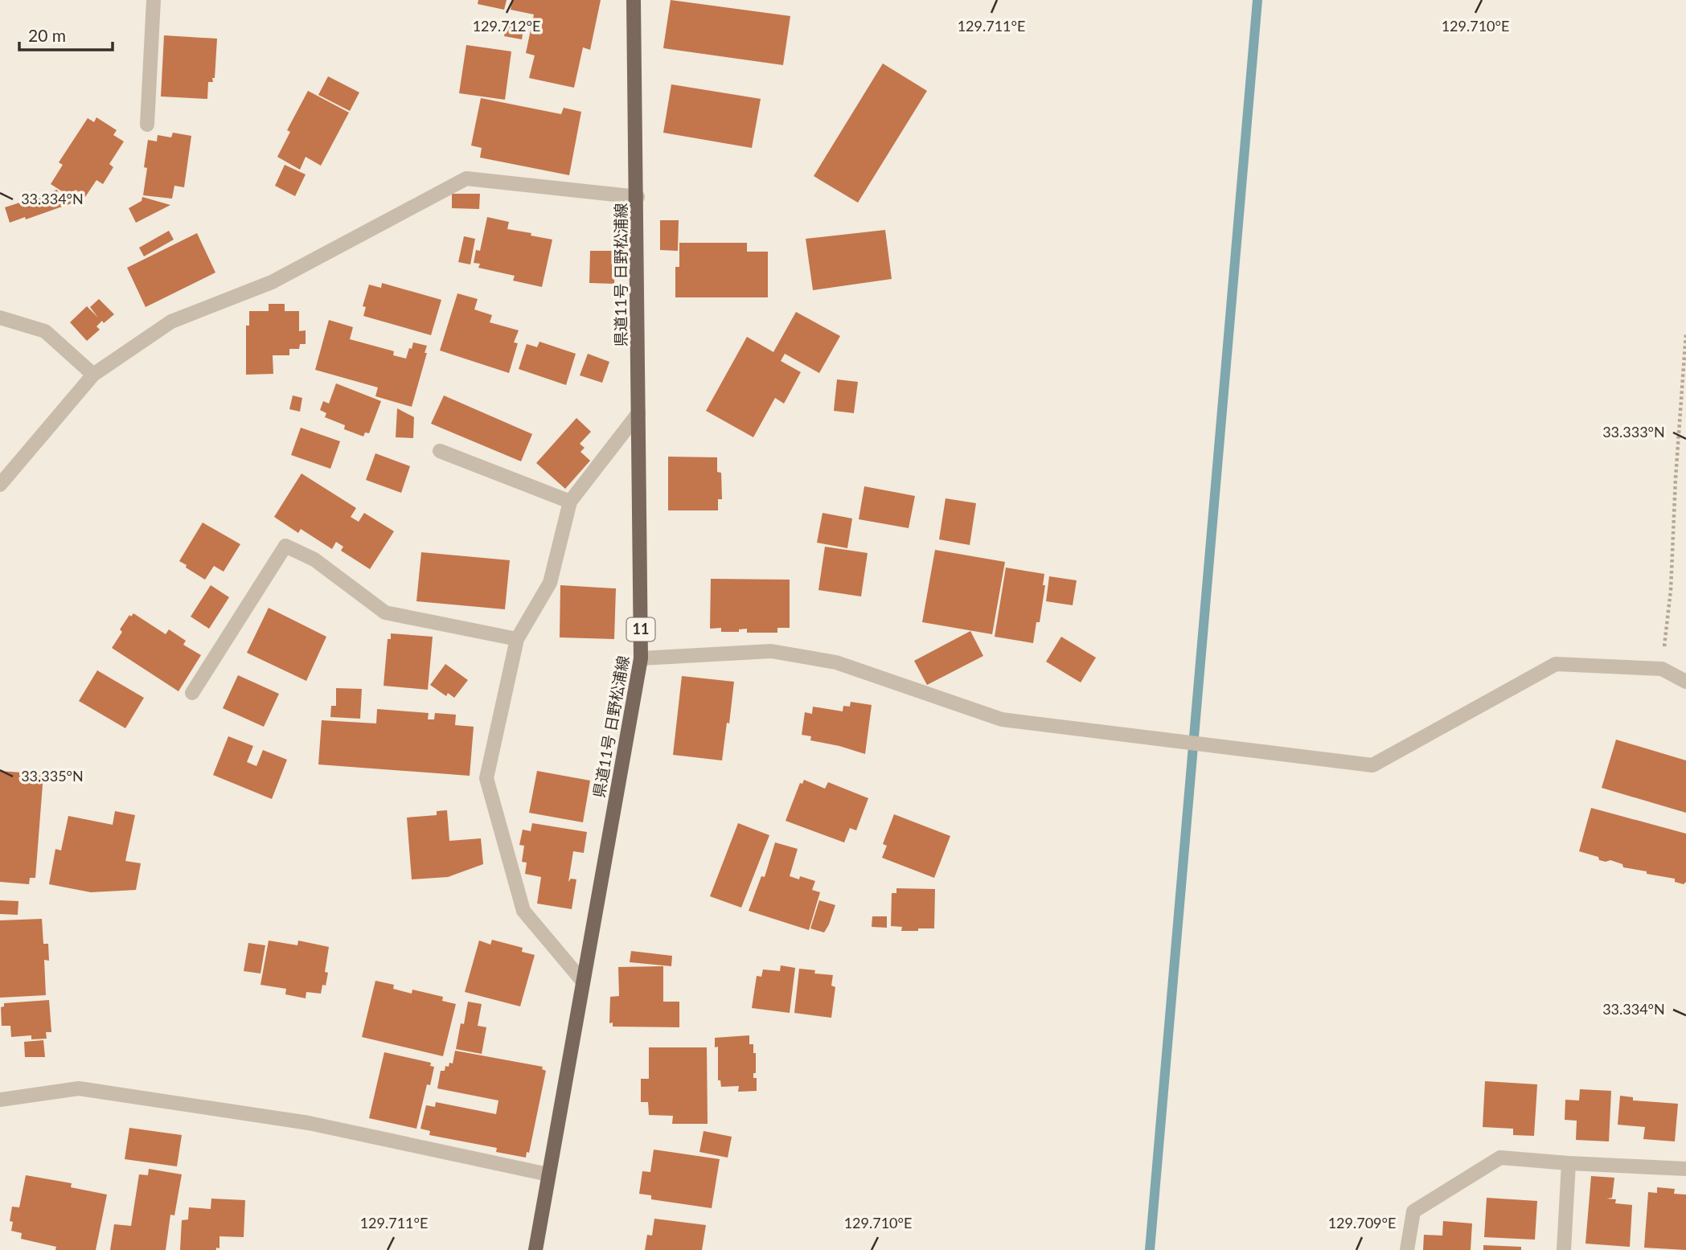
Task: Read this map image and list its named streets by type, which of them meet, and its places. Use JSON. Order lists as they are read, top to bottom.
{
  "streets": {
    "main road": ["県道11号 日野松浦線", "11"]
  },
  "scale_bar": "20 m",
  "coordinates": [
    "129.712°E",
    "129.711°E",
    "129.710°E",
    "33.334°N",
    "33.333°N",
    "33.335°N",
    "129.709°E"
  ]
}
